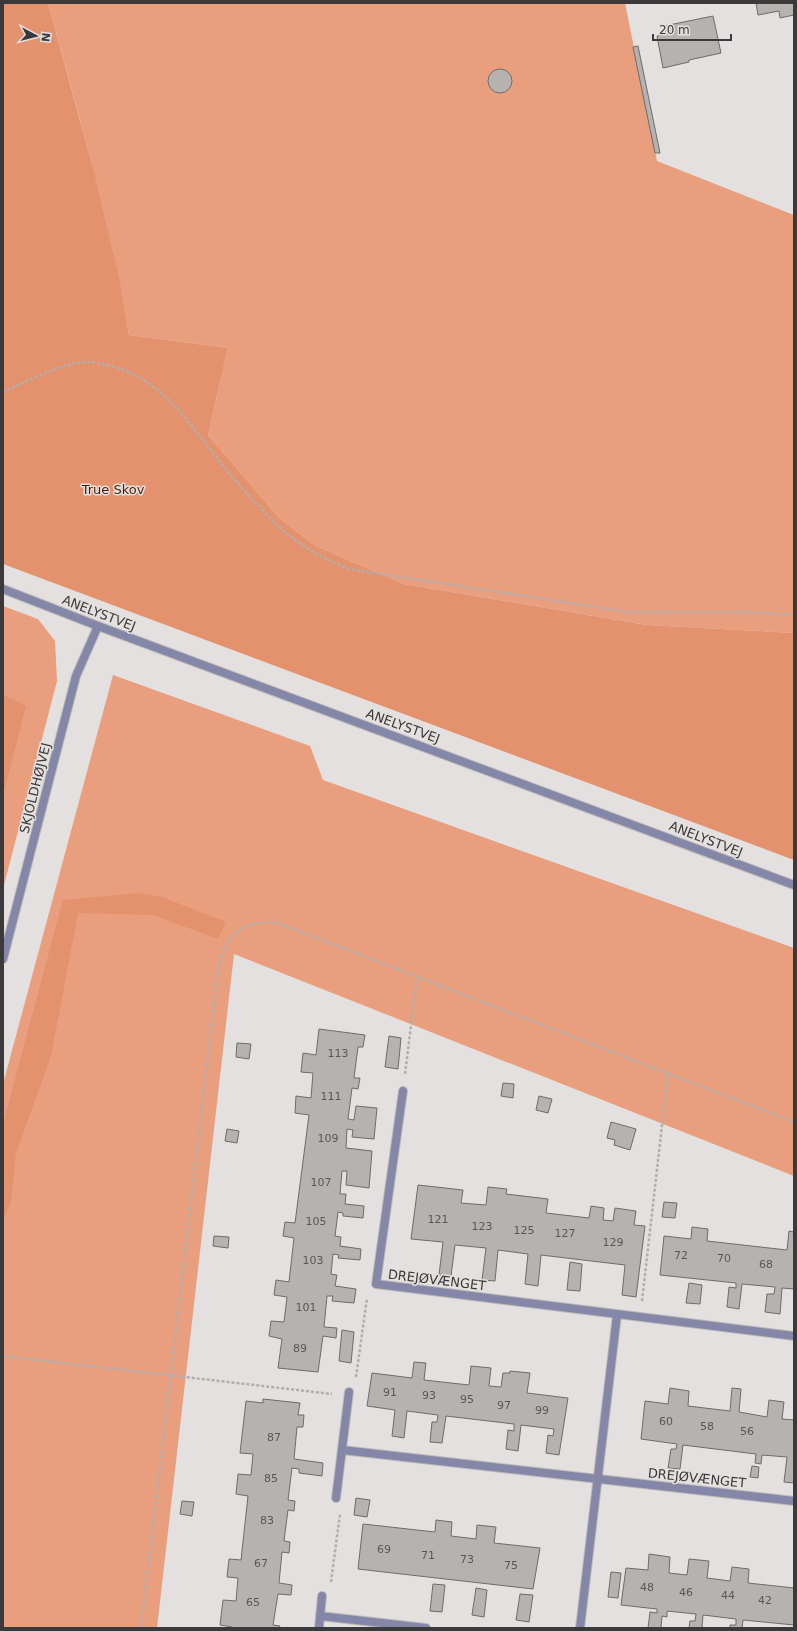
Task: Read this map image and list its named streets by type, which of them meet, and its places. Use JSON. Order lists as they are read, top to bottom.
{
  "streets": {
    "street": ["ANELYSTVEJ", "SKJOLDHØJVEJ", "DREJØVÆNGET"]
  },
  "crossings": [
    ["ANELYSTVEJ", "SKJOLDHØJVEJ"]
  ],
  "parks": ["True Skov"],
  "house_numbers": [
    "113",
    "111",
    "109",
    "107",
    "121",
    "105",
    "123",
    "125",
    "127",
    "129",
    "72",
    "70",
    "103",
    "68",
    "101",
    "89",
    "91",
    "93",
    "95",
    "97",
    "99",
    "60",
    "58",
    "56",
    "87",
    "85",
    "83",
    "69",
    "71",
    "73",
    "67",
    "75",
    "48",
    "46",
    "44",
    "42",
    "65"
  ],
  "scale_bar": "20 m",
  "north": "right"
}
